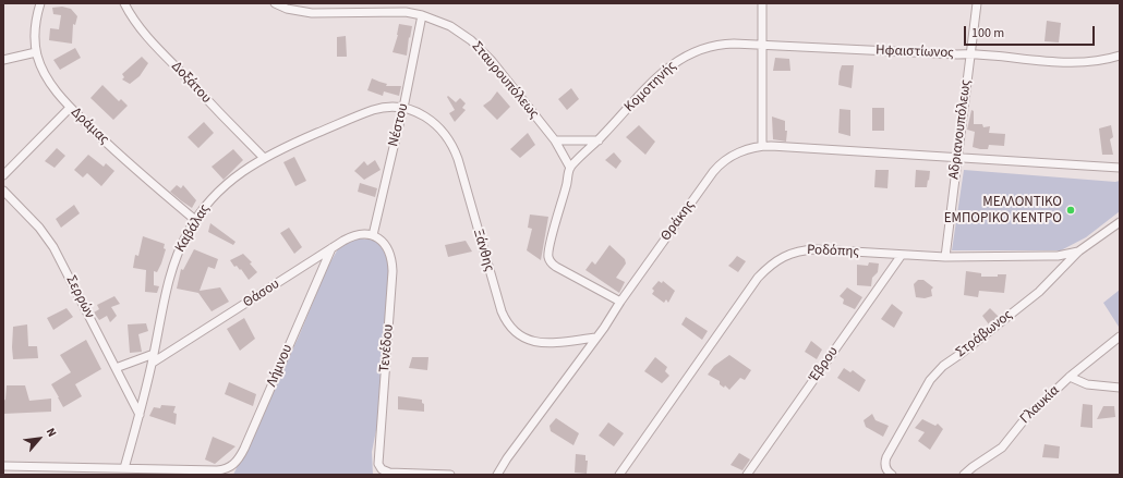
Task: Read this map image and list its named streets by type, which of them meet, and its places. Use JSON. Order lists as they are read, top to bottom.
{
  "streets": {
    "street": [
      "Ηφαιστίωνος",
      "Σταυρουπόλεως",
      "Δοξάτου",
      "Κομοτηνής",
      "Νέστου",
      "Δράμας",
      "Αδριανουπόλεως",
      "Θράκης",
      "Καβάλας",
      "Ξάνθης",
      "Ροδόπης",
      "Θάσου",
      "Σερρών",
      "Στράβωνος",
      "Τενέδου",
      "Έβρου",
      "Λήμνου",
      "Γλαυκία"
    ]
  },
  "crossings": [
    ["Ηφαιστίωνος", "Κομοτηνής"],
    ["Ηφαιστίωνος", "Αδριανουπόλεως"],
    ["Σταυρουπόλεως", "Κομοτηνής"],
    ["Σταυρουπόλεως", "Νέστου"],
    ["Δοξάτου", "Καβάλας"],
    ["Νέστου", "Καβάλας"],
    ["Νέστου", "Ξάνθης"],
    ["Νέστου", "Θάσου"],
    ["Νέστου", "Τενέδου"],
    ["Δράμας", "Καβάλας"],
    ["Αδριανουπόλεως", "Θράκης"],
    ["Αδριανουπόλεως", "Ροδόπης"],
    ["Θράκης", "Ξάνθης"],
    ["Καβάλας", "Ξάνθης"],
    ["Καβάλας", "Θάσου"],
    ["Καβάλας", "Σερρών"],
    ["Καβάλας", "Λήμνου"],
    ["Ροδόπης", "Στράβωνος"],
    ["Ροδόπης", "Έβρου"],
    ["Θάσου", "Τενέδου"],
    ["Θάσου", "Λήμνου"]
  ],
  "places": ["ΜΕΛΛΟΝΤΙΚΟ ΕΜΠΟΡΙΚΟ ΚΕΝΤΡΟ"],
  "scale_bar": "100 m",
  "north": "top right"
}
